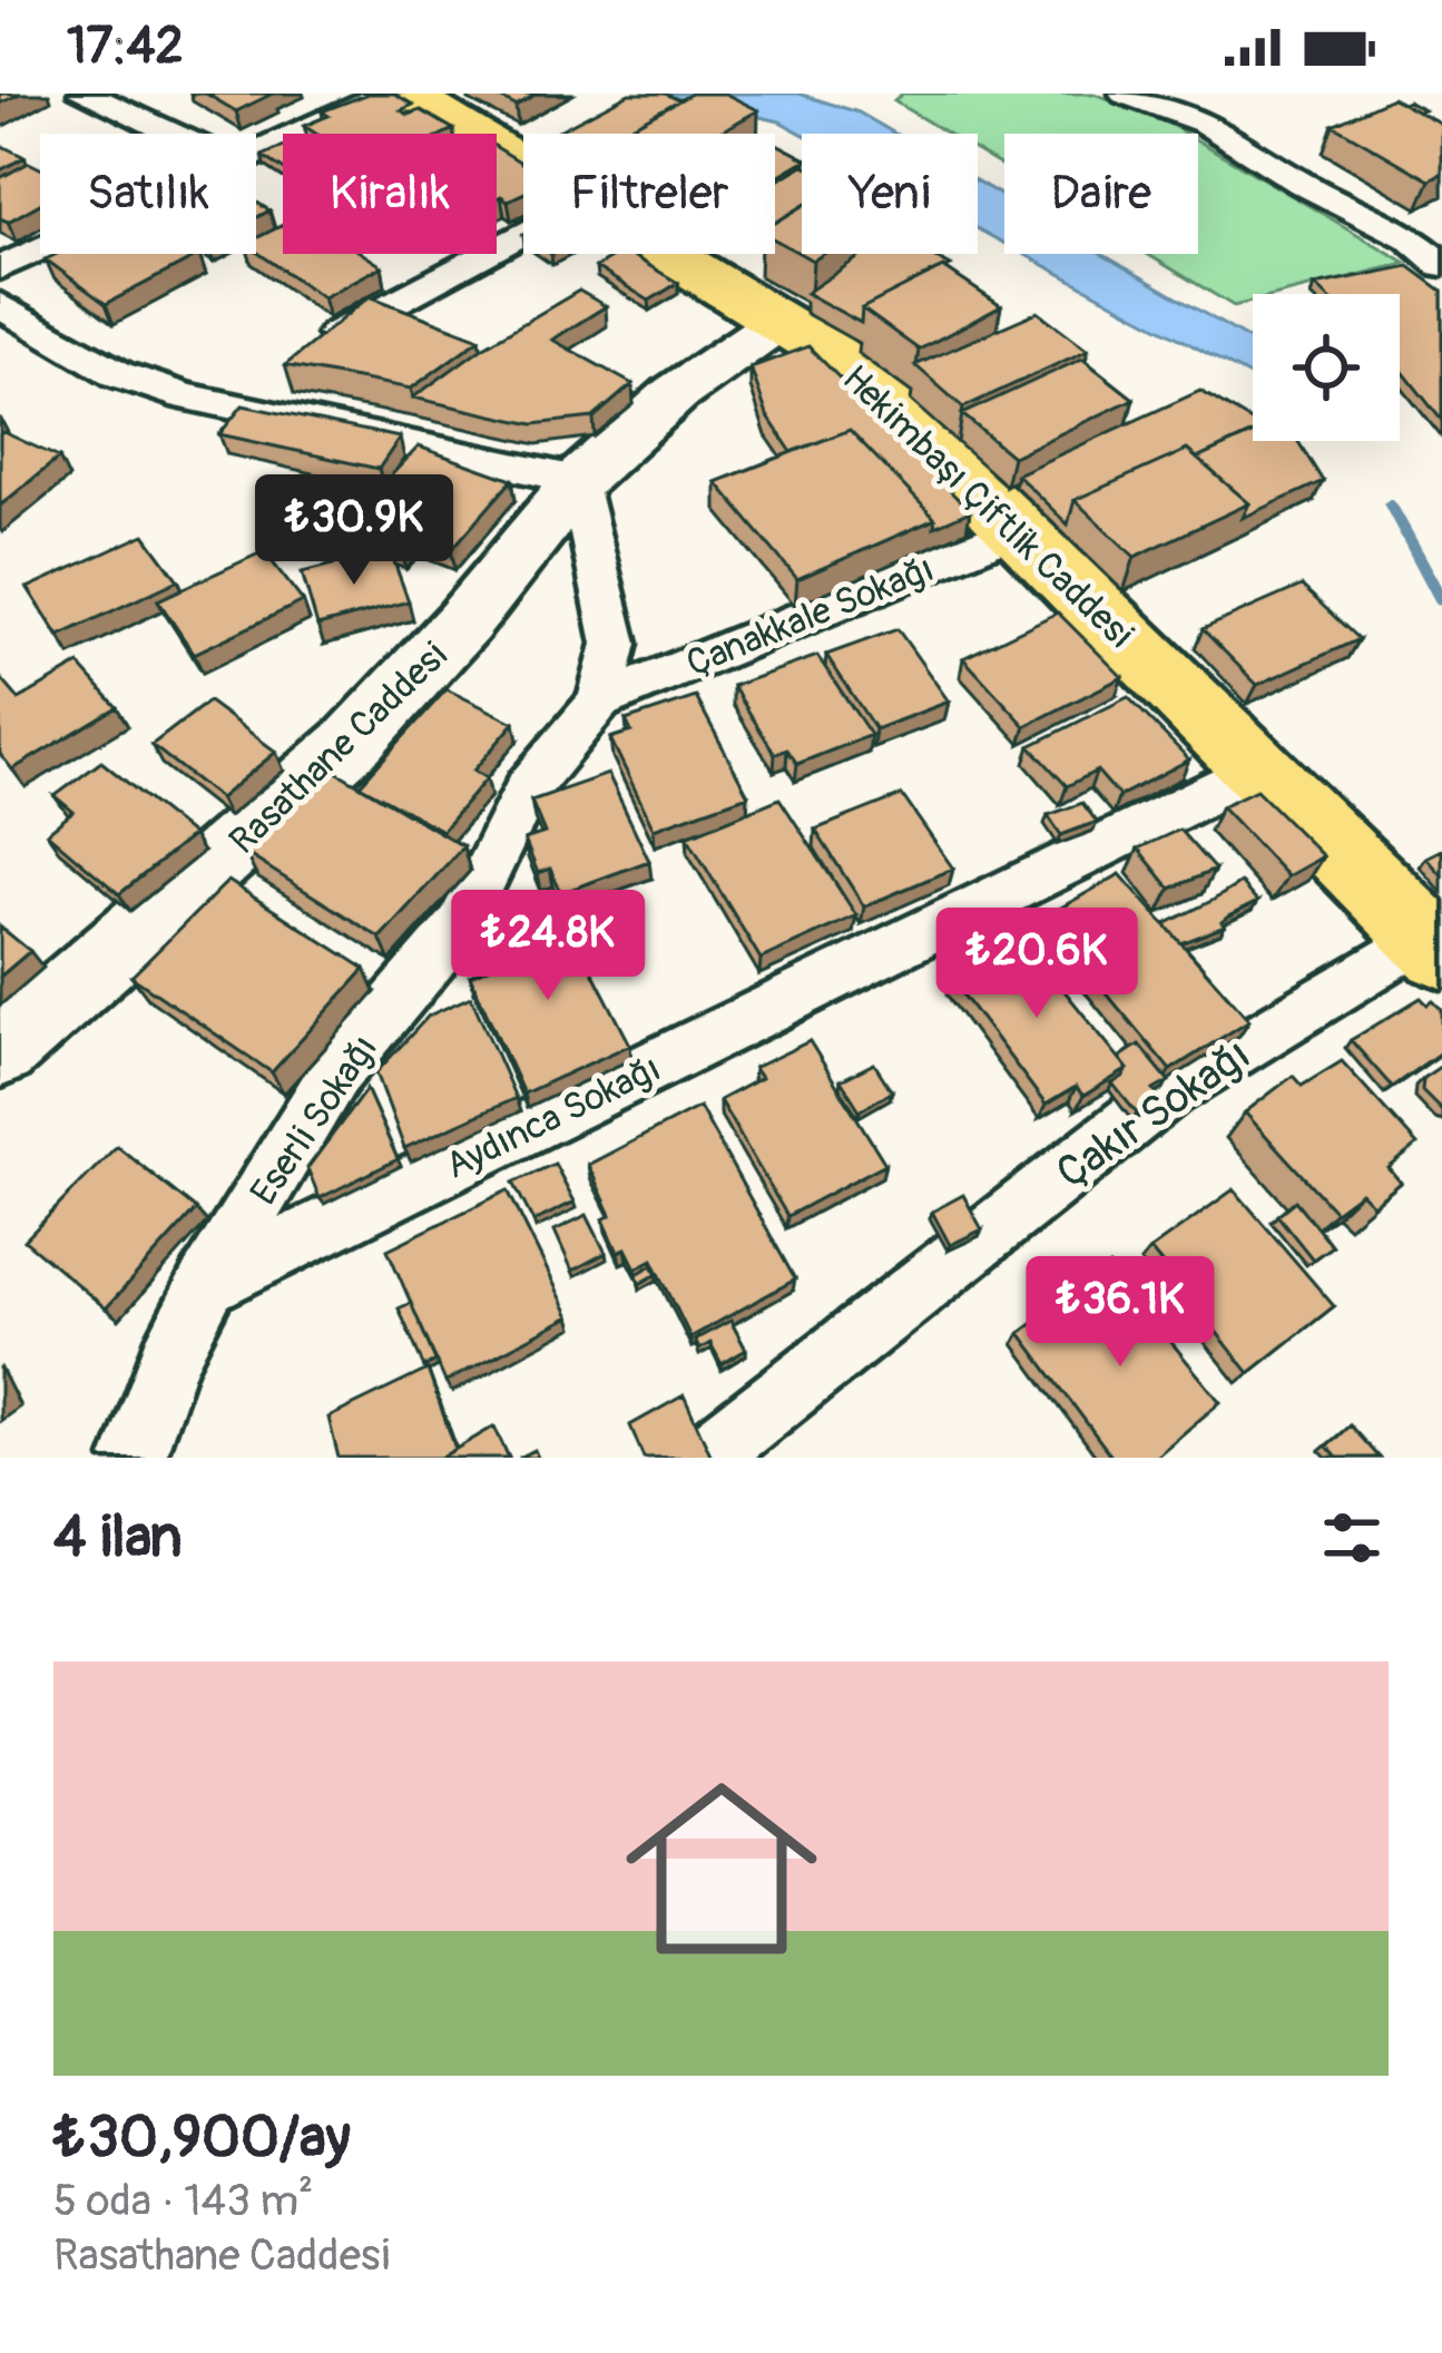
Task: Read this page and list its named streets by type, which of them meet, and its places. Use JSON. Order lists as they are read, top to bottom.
{
  "streets": {
    "main road": ["Hekimbaşı Çiftlik Caddesi"],
    "street": [
      "Çanakkale Sokağı",
      "Rasathane Caddesi",
      "Çakır Sokağı",
      "Aydınca Sokağı",
      "Eserli Sokağı"
    ]
  },
  "crossings": [
    ["Hekimbaşı Çiftlik Caddesi", "Çanakkale Sokağı"],
    ["Hekimbaşı Çiftlik Caddesi", "Rasathane Caddesi"],
    ["Hekimbaşı Çiftlik Caddesi", "Çakır Sokağı"],
    ["Hekimbaşı Çiftlik Caddesi", "Aydınca Sokağı"],
    ["Çanakkale Sokağı", "Eserli Sokağı"],
    ["Rasathane Caddesi", "Eserli Sokağı"],
    ["Aydınca Sokağı", "Eserli Sokağı"]
  ],
  "page": {
    "status": "17:42",
    "chip": [
      "Satılık",
      "Kiralık",
      "Filtreler",
      "Yeni",
      "Daire"
    ],
    "price": [
      "₺30.9K",
      "₺24.8K",
      "₺20.6K",
      "₺36.1K"
    ],
    "heading": "4 ilan",
    "list": [
      {
        "name": "₺30,900/ay",
        "note": "5 oda · 143 m² · Rasathane Caddesi"
      }
    ]
  }
}
